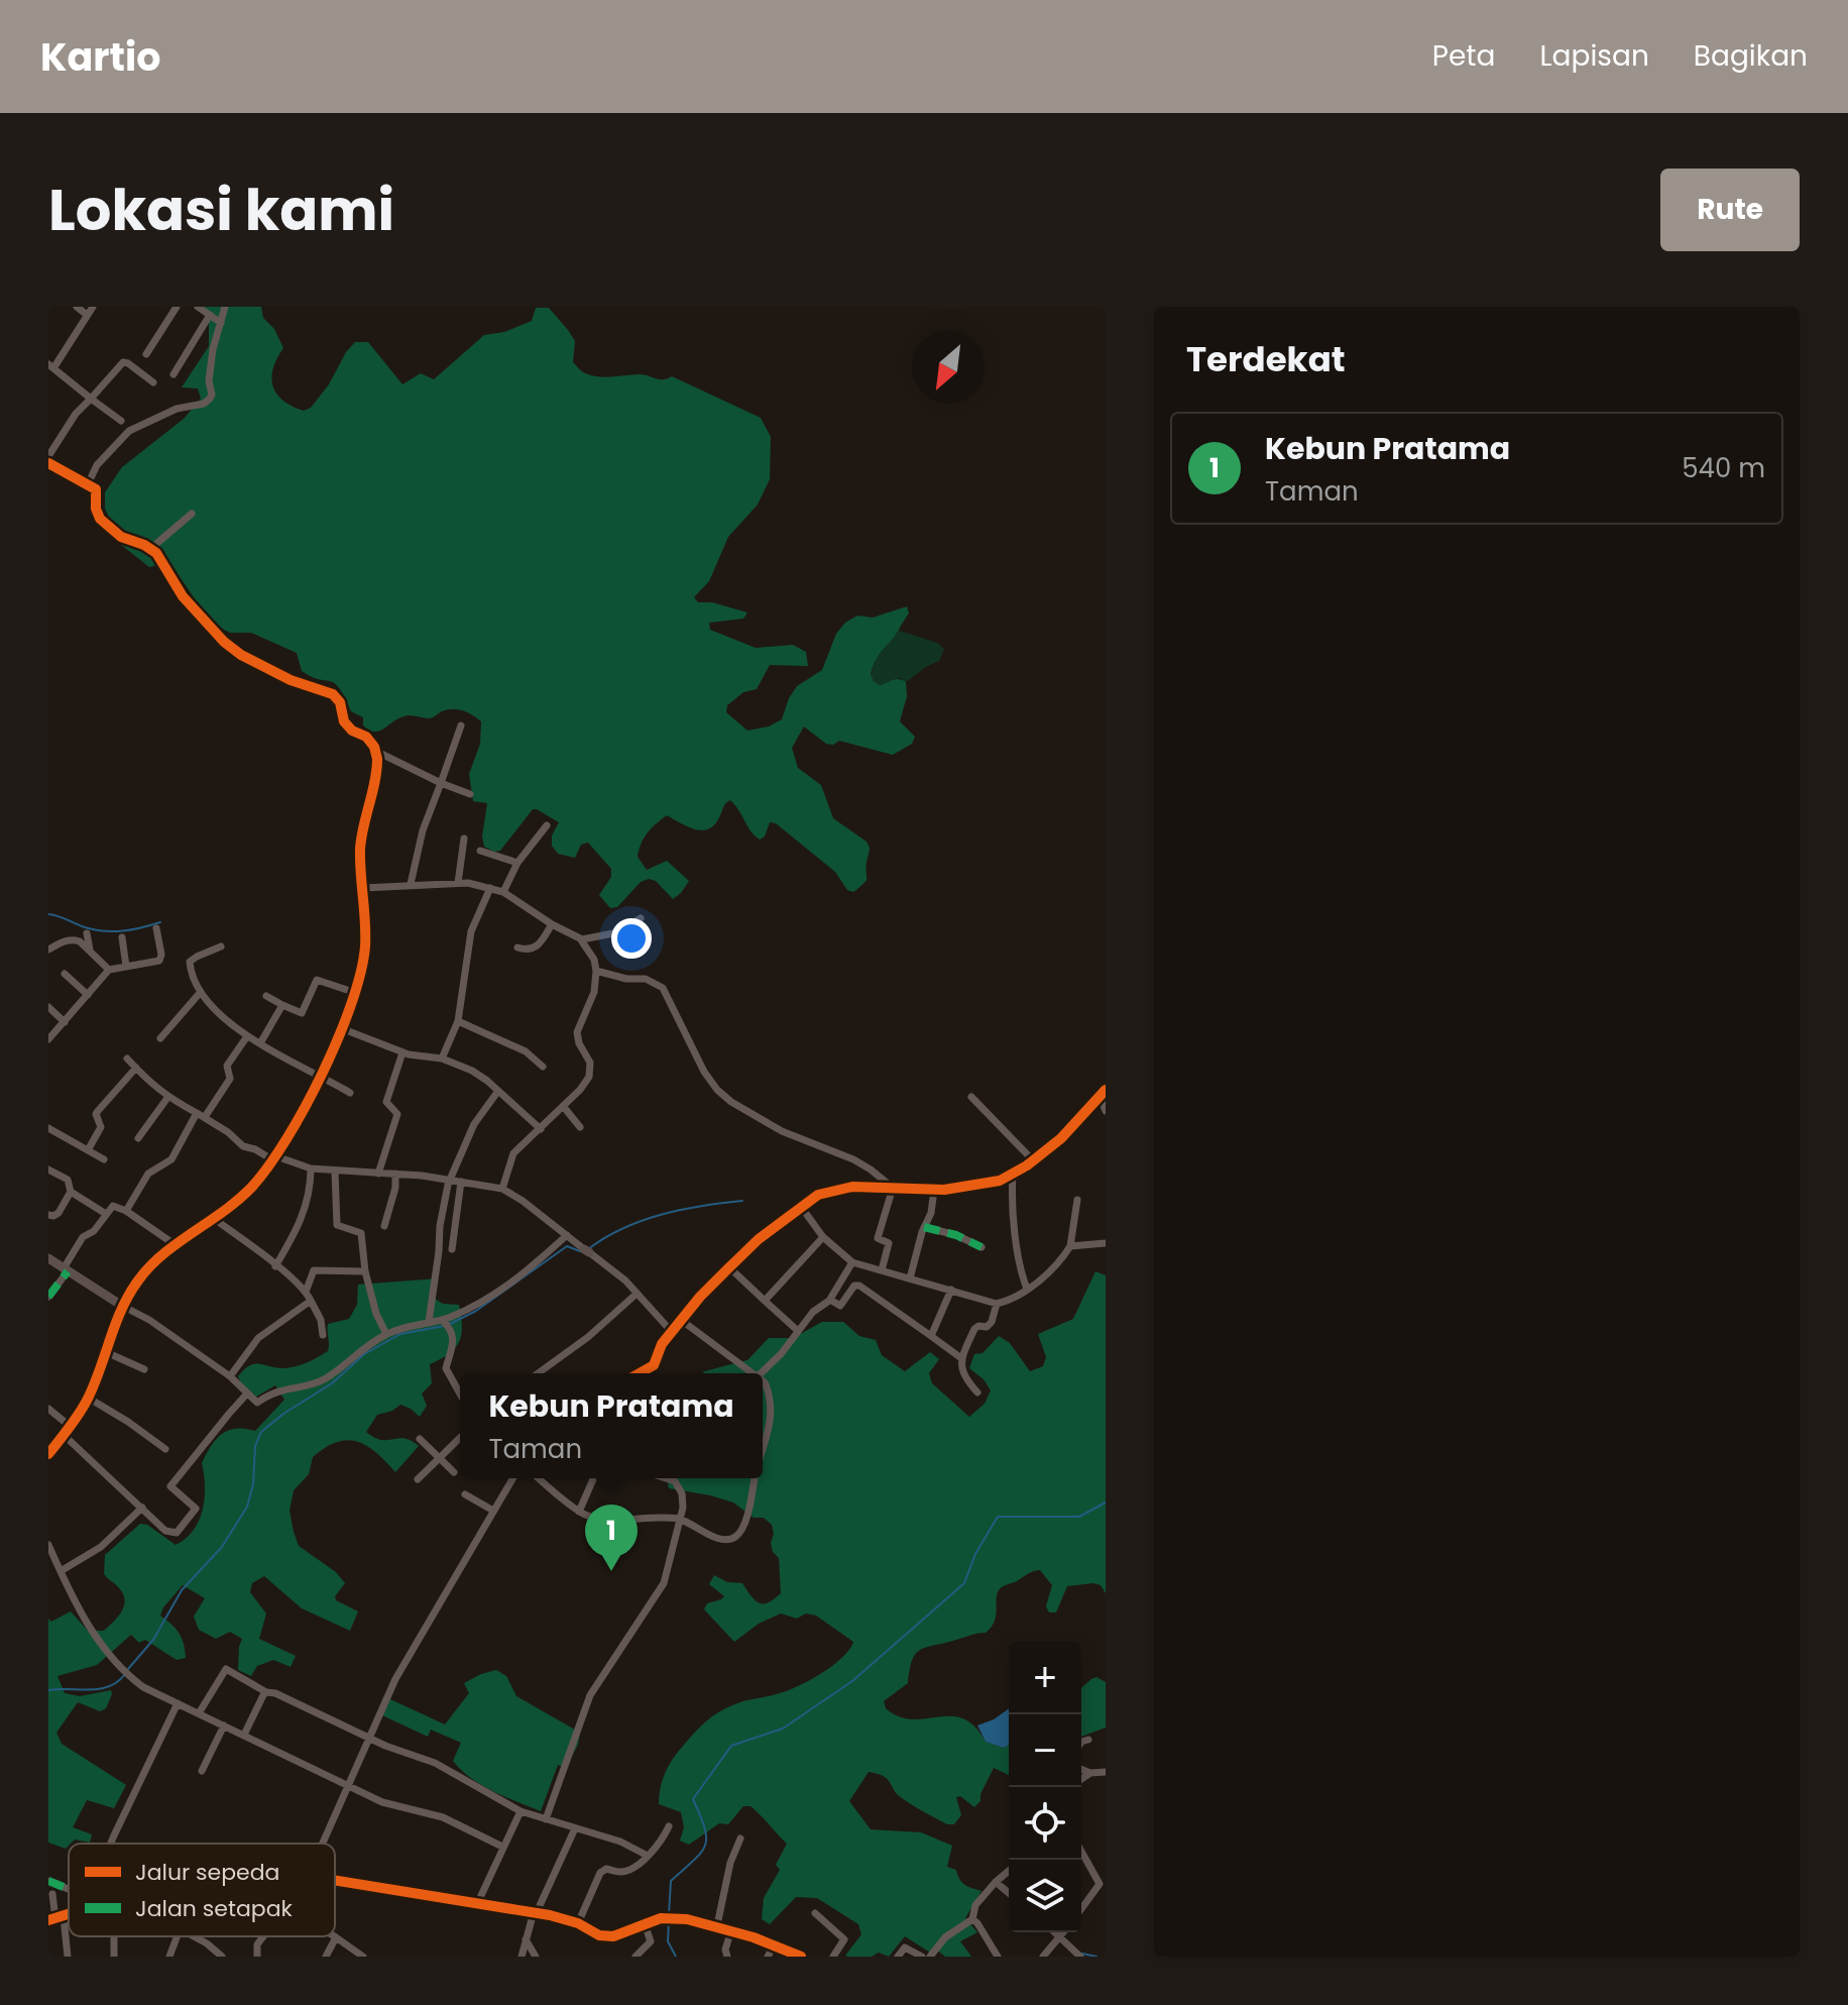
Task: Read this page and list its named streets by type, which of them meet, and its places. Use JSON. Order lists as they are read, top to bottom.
{
  "legend": ["Jalur sepeda", "Jalan setapak"],
  "north": "bottom left",
  "page": {
    "header": "Kartio",
    "nav": ["Peta", "Lapisan", "Bagikan"],
    "title": "Lokasi kami",
    "buttons": "Rute",
    "heading": "Terdekat",
    "list": [
      {
        "mark": "1",
        "name": "Kebun Pratama",
        "note": "Taman",
        "value": "540 m"
      }
    ],
    "popup": ["Kebun Pratama", "Taman"],
    "pins": "1",
    "map_buttons": ["+", "−"]
  }
}
